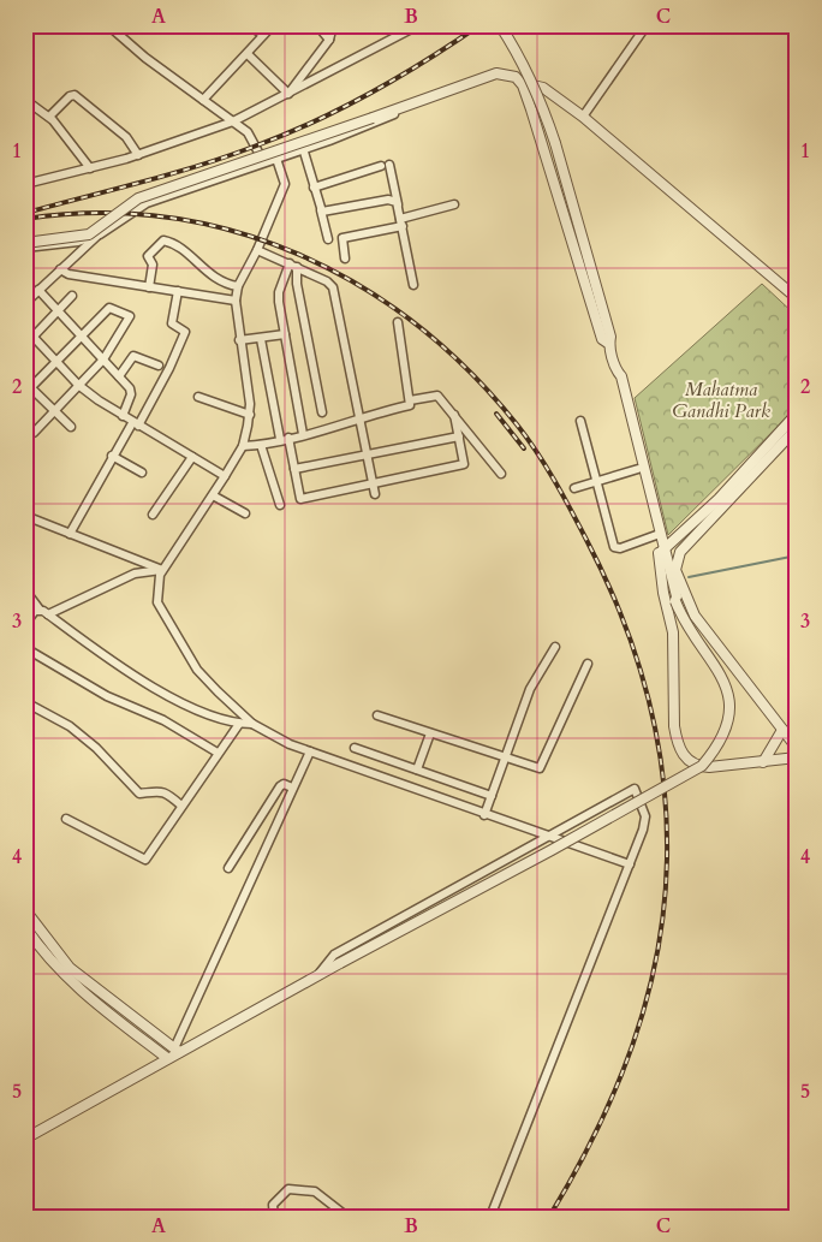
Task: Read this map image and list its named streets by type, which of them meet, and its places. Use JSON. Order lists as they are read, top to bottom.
{
  "parks": ["Mahatma Gandhi Park"],
  "grid": {
    "columns": ["A", "B", "C"],
    "rows": [
      "1",
      "2",
      "3",
      "4",
      "5"
    ]
  }
}
